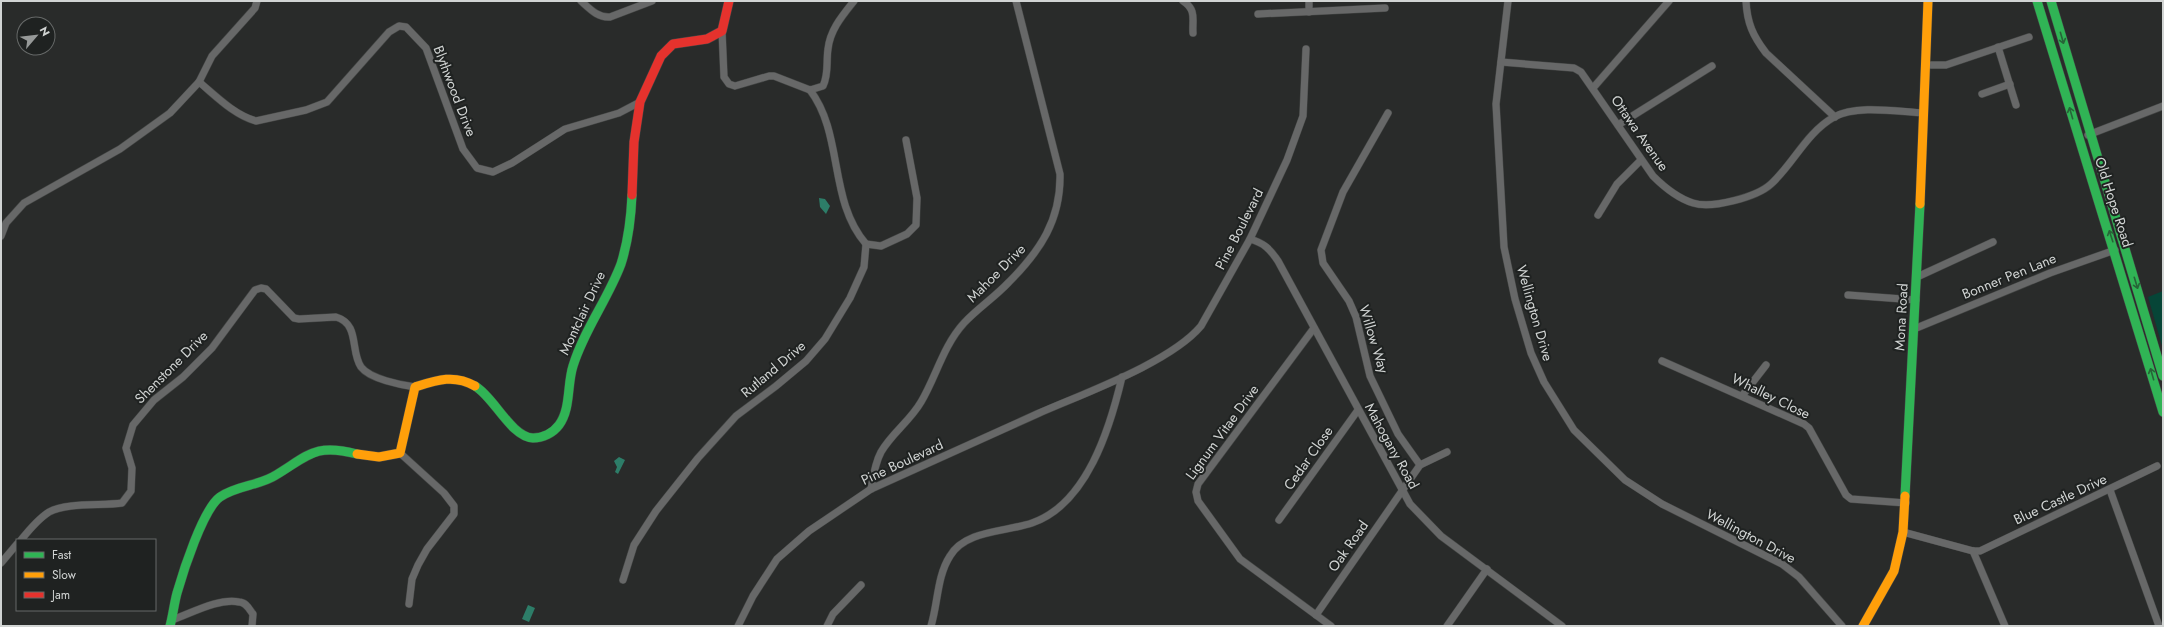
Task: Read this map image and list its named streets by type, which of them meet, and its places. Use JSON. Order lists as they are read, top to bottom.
{
  "streets": {
    "street": [
      "Blythwood Drive",
      "Ottawa Avenue",
      "Old Hope Road",
      "Pine Boulevard",
      "Mahoe Drive",
      "Bonner Pen Lane",
      "Montclair Drive",
      "Wellington Drive",
      "Mona Road",
      "Willow Way",
      "Shenstone Drive",
      "Rutland Drive",
      "Whalley Close",
      "Lignum Vitae Drive",
      "Mahogany Road",
      "Cedar Close",
      "Blue Castle Drive",
      "Oak Road"
    ]
  },
  "crossings": [
    ["Blythwood Drive", "Montclair Drive"],
    ["Ottawa Avenue", "Wellington Drive"],
    ["Ottawa Avenue", "Mona Road"],
    ["Old Hope Road", "Bonner Pen Lane"],
    ["Pine Boulevard", "Mahoe Drive"],
    ["Pine Boulevard", "Mahogany Road"],
    ["Bonner Pen Lane", "Mona Road"],
    ["Montclair Drive", "Shenstone Drive"],
    ["Mona Road", "Whalley Close"],
    ["Lignum Vitae Drive", "Mahogany Road"],
    ["Lignum Vitae Drive", "Oak Road"],
    ["Mahogany Road", "Cedar Close"],
    ["Mahogany Road", "Oak Road"]
  ],
  "legend": ["Fast", "Slow", "Jam"],
  "north": "top right"
}
